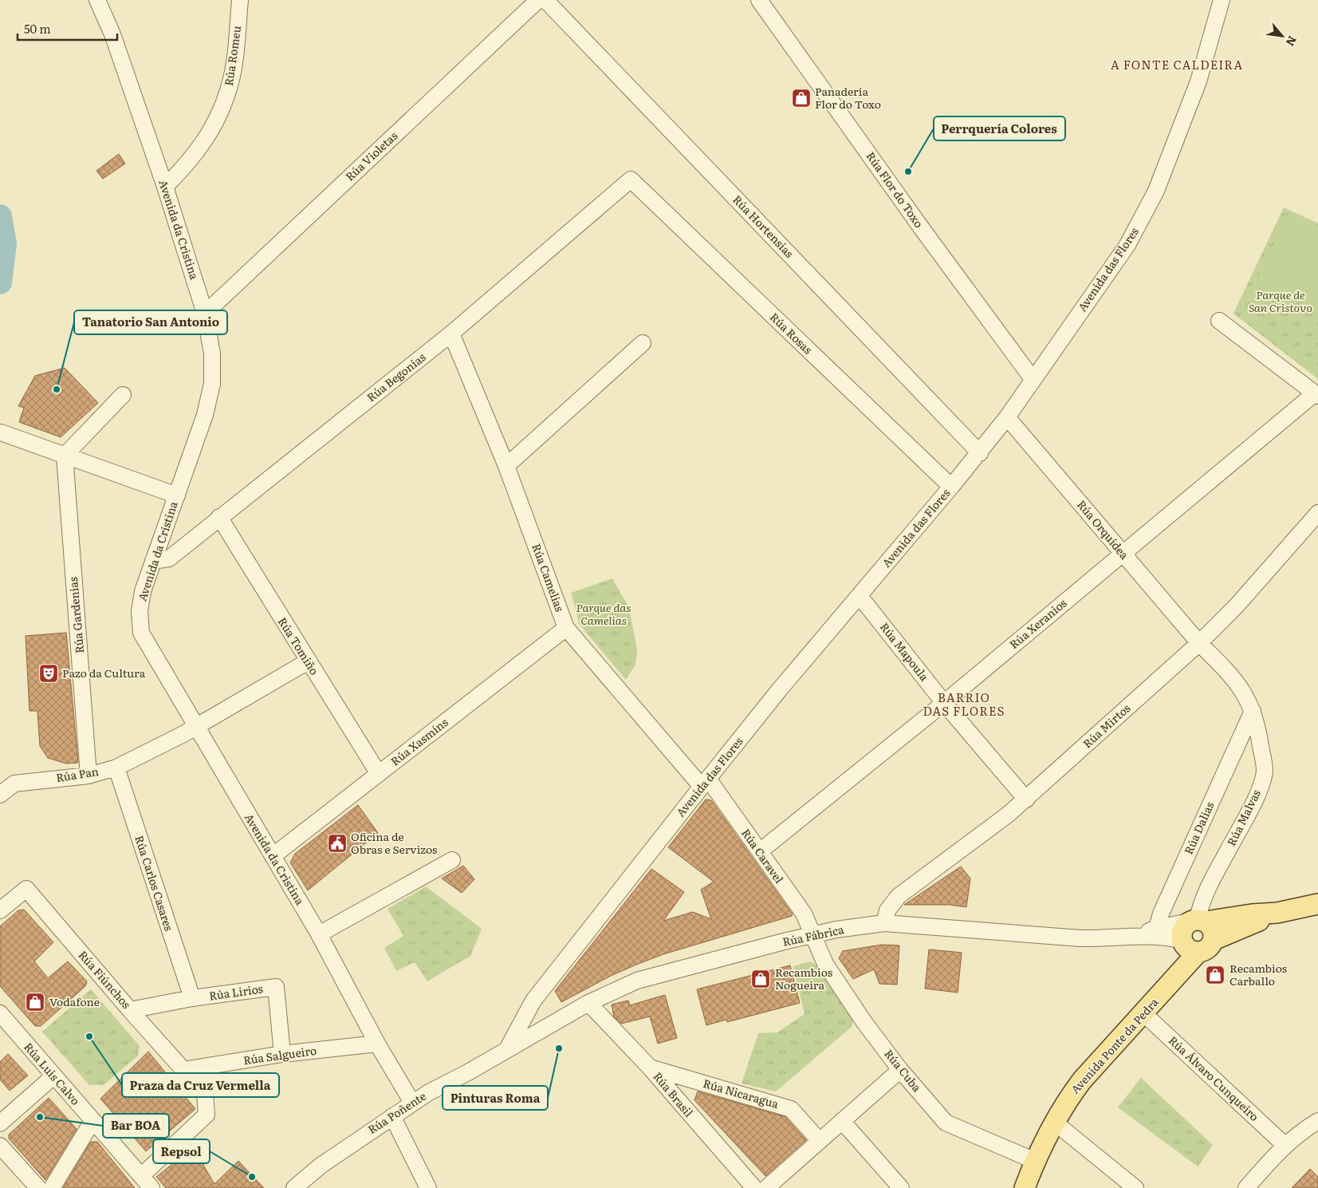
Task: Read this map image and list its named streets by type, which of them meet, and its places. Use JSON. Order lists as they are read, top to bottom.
{
  "streets": {
    "main road": ["Avenida Ponte da Pedra"],
    "street": [
      "Rúa Romeu",
      "Rúa Violetas",
      "Rúa Flor do Toxo",
      "Rúa Hortensias",
      "Avenida da Cristina",
      "Avenida das Flores",
      "Rúa Rosas",
      "Rúa Begonias",
      "Rúa Orquídea",
      "Rúa Camelias",
      "Rúa Gardenias",
      "Rúa Xeranios",
      "Rúa Tomiño",
      "Rúa Mapoula",
      "Rúa Mirtos",
      "Rúa Xasmíns",
      "Rúa Pan",
      "Rúa Malvas",
      "Rúa Dalias",
      "Rúa Caravel",
      "Rúa Carlos Casares",
      "Rúa Fábrica",
      "Rúa Fiúnchos",
      "Rúa Lirios",
      "Rúa Salgueiro",
      "Rúa Cuba",
      "Rúa Luis Calvo",
      "Rúa Álvaro Cunqueiro",
      "Rúa Nicaragua",
      "Rúa Brasil",
      "Rúa Poñente"
    ]
  },
  "crossings": [
    ["Rúa Romeu", "Avenida da Cristina"],
    ["Rúa Violetas", "Rúa Hortensias"],
    ["Rúa Violetas", "Avenida da Cristina"],
    ["Rúa Flor do Toxo", "Avenida das Flores"],
    ["Rúa Hortensias", "Avenida das Flores"],
    ["Avenida da Cristina", "Rúa Begonias"],
    ["Avenida da Cristina", "Rúa Xasmíns"],
    ["Avenida da Cristina", "Rúa Pan"],
    ["Avenida da Cristina", "Rúa Salgueiro"],
    ["Avenida da Cristina", "Rúa Poñente"],
    ["Avenida das Flores", "Rúa Rosas"],
    ["Avenida das Flores", "Rúa Orquídea"],
    ["Avenida das Flores", "Rúa Camelias"],
    ["Avenida das Flores", "Rúa Mapoula"],
    ["Avenida das Flores", "Rúa Caravel"],
    ["Avenida das Flores", "Rúa Fábrica"],
    ["Avenida das Flores", "Rúa Poñente"],
    ["Rúa Rosas", "Rúa Begonias"],
    ["Rúa Begonias", "Rúa Camelias"],
    ["Rúa Begonias", "Rúa Tomiño"],
    ["Rúa Orquídea", "Rúa Xeranios"],
    ["Rúa Orquídea", "Rúa Mirtos"],
    ["Rúa Camelias", "Rúa Xasmíns"],
    ["Rúa Camelias", "Rúa Caravel"],
    ["Rúa Gardenias", "Rúa Pan"],
    ["Rúa Xeranios", "Rúa Mapoula"],
    ["Rúa Xeranios", "Rúa Caravel"],
    ["Rúa Tomiño", "Rúa Xasmíns"],
    ["Rúa Tomiño", "Rúa Pan"],
    ["Rúa Mapoula", "Rúa Mirtos"],
    ["Rúa Mirtos", "Rúa Fábrica"],
    ["Rúa Pan", "Rúa Carlos Casares"],
    ["Rúa Malvas", "Rúa Dalias"],
    ["Rúa Malvas", "Rúa Fábrica"],
    ["Rúa Malvas", "Avenida Ponte da Pedra"],
    ["Rúa Dalias", "Rúa Fábrica"],
    ["Rúa Caravel", "Rúa Fábrica"],
    ["Rúa Caravel", "Rúa Cuba"],
    ["Rúa Carlos Casares", "Rúa Lirios"],
    ["Rúa Fábrica", "Avenida Ponte da Pedra"],
    ["Rúa Fábrica", "Rúa Cuba"],
    ["Rúa Fábrica", "Rúa Brasil"],
    ["Rúa Fábrica", "Rúa Poñente"],
    ["Rúa Fiúnchos", "Rúa Lirios"],
    ["Rúa Fiúnchos", "Rúa Salgueiro"],
    ["Rúa Fiúnchos", "Rúa Luis Calvo"],
    ["Rúa Lirios", "Rúa Salgueiro"],
    ["Avenida Ponte da Pedra", "Rúa Cuba"],
    ["Avenida Ponte da Pedra", "Rúa Álvaro Cunqueiro"],
    ["Rúa Nicaragua", "Rúa Brasil"]
  ],
  "districts": ["A FONTE CALDEIRA", "BARRIO DAS FLORES"],
  "parks": ["Parque de San Cristovo", "Parque das Camelias"],
  "places": {
    "shop": [
      "Panadería Flor do Toxo",
      "Recambios Carballo",
      "Recambios Nogueira",
      "Vodafone"
    ],
    "other": [
      "Perrquería Colores",
      "Tanatorio San Antonio",
      "Praza da Cruz Vermella",
      "Pinturas Roma",
      "Bar BOA",
      "Repsol"
    ],
    "theatre": ["Pazo da Cultura"],
    "public building": ["Oficina de Obras e Servizos"]
  },
  "scale_bar": "50 m",
  "north": "bottom right"
}
